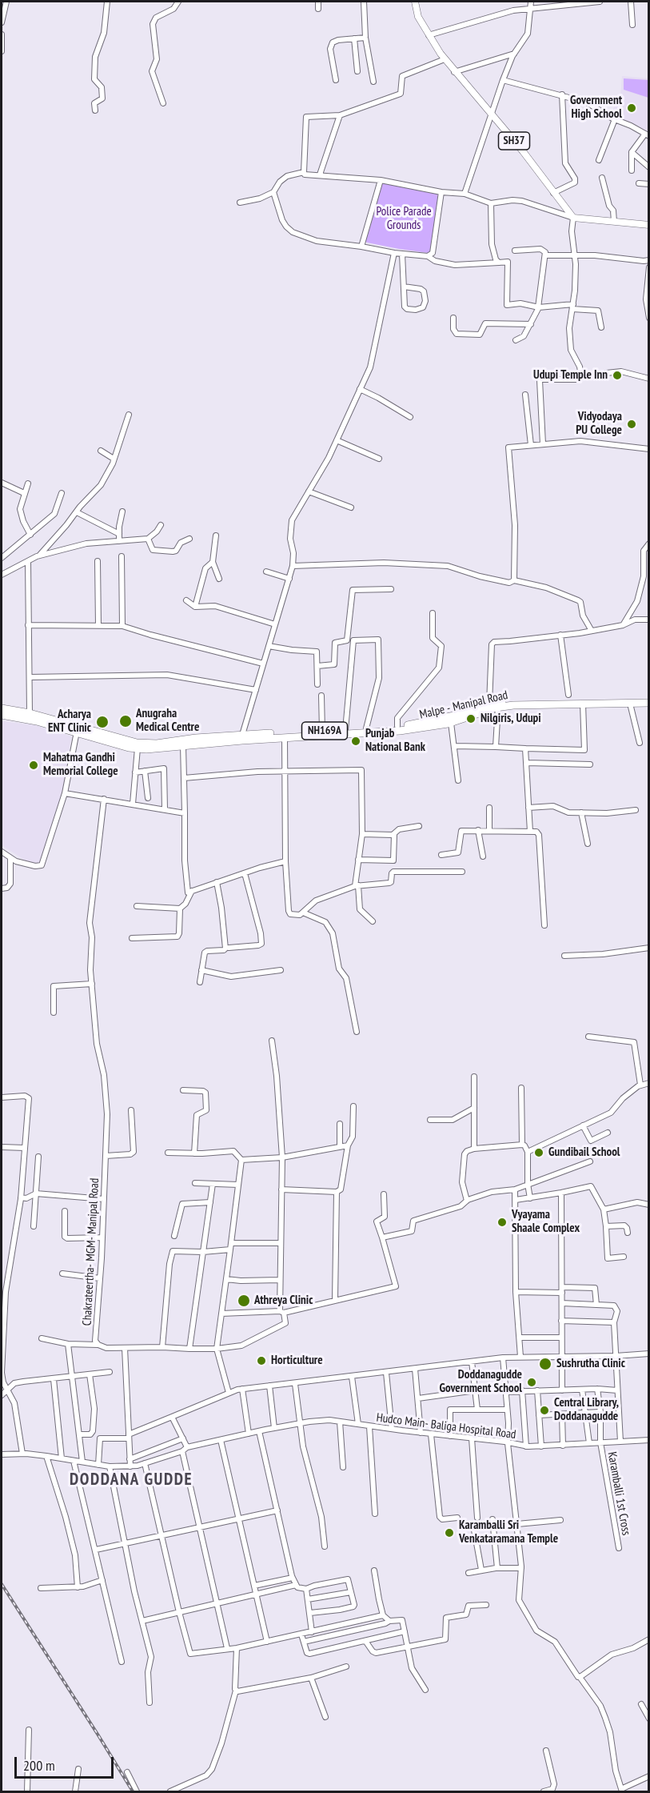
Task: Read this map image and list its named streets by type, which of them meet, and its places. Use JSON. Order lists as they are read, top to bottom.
{
  "streets": {
    "highway": ["Malpe - Manipal Road", "NH169A"],
    "main road": ["SH37"],
    "street": ["Chakrateertha- MGM- Manipal Road", "Hudco Main- Baliga Hospital Road", "Karamballi 1st Cross"]
  },
  "crossings": [
    ["Hudco Main- Baliga Hospital Road", "Karamballi 1st Cross"]
  ],
  "districts": ["DODDANA GUDDE"],
  "parks": ["Police Parade Grounds"],
  "places": [
    "Government High School",
    "Udupi Temple Inn",
    "Vidyodaya PU College",
    "Nilgiris, Udupi",
    "Anugraha Medical Centre",
    "Acharya ENT Clinic",
    "Punjab National Bank",
    "Mahatma Gandhi Memorial College",
    "Gundibail School",
    "Vyayama Shaale Complex",
    "Athreya Clinic",
    "Horticulture",
    "Sushrutha Clinic",
    "Doddanagudde Government School",
    "Central Library, Doddanagudde",
    "Karamballi Sri Venkataramana Temple"
  ],
  "scale_bar": "200 m"
}
